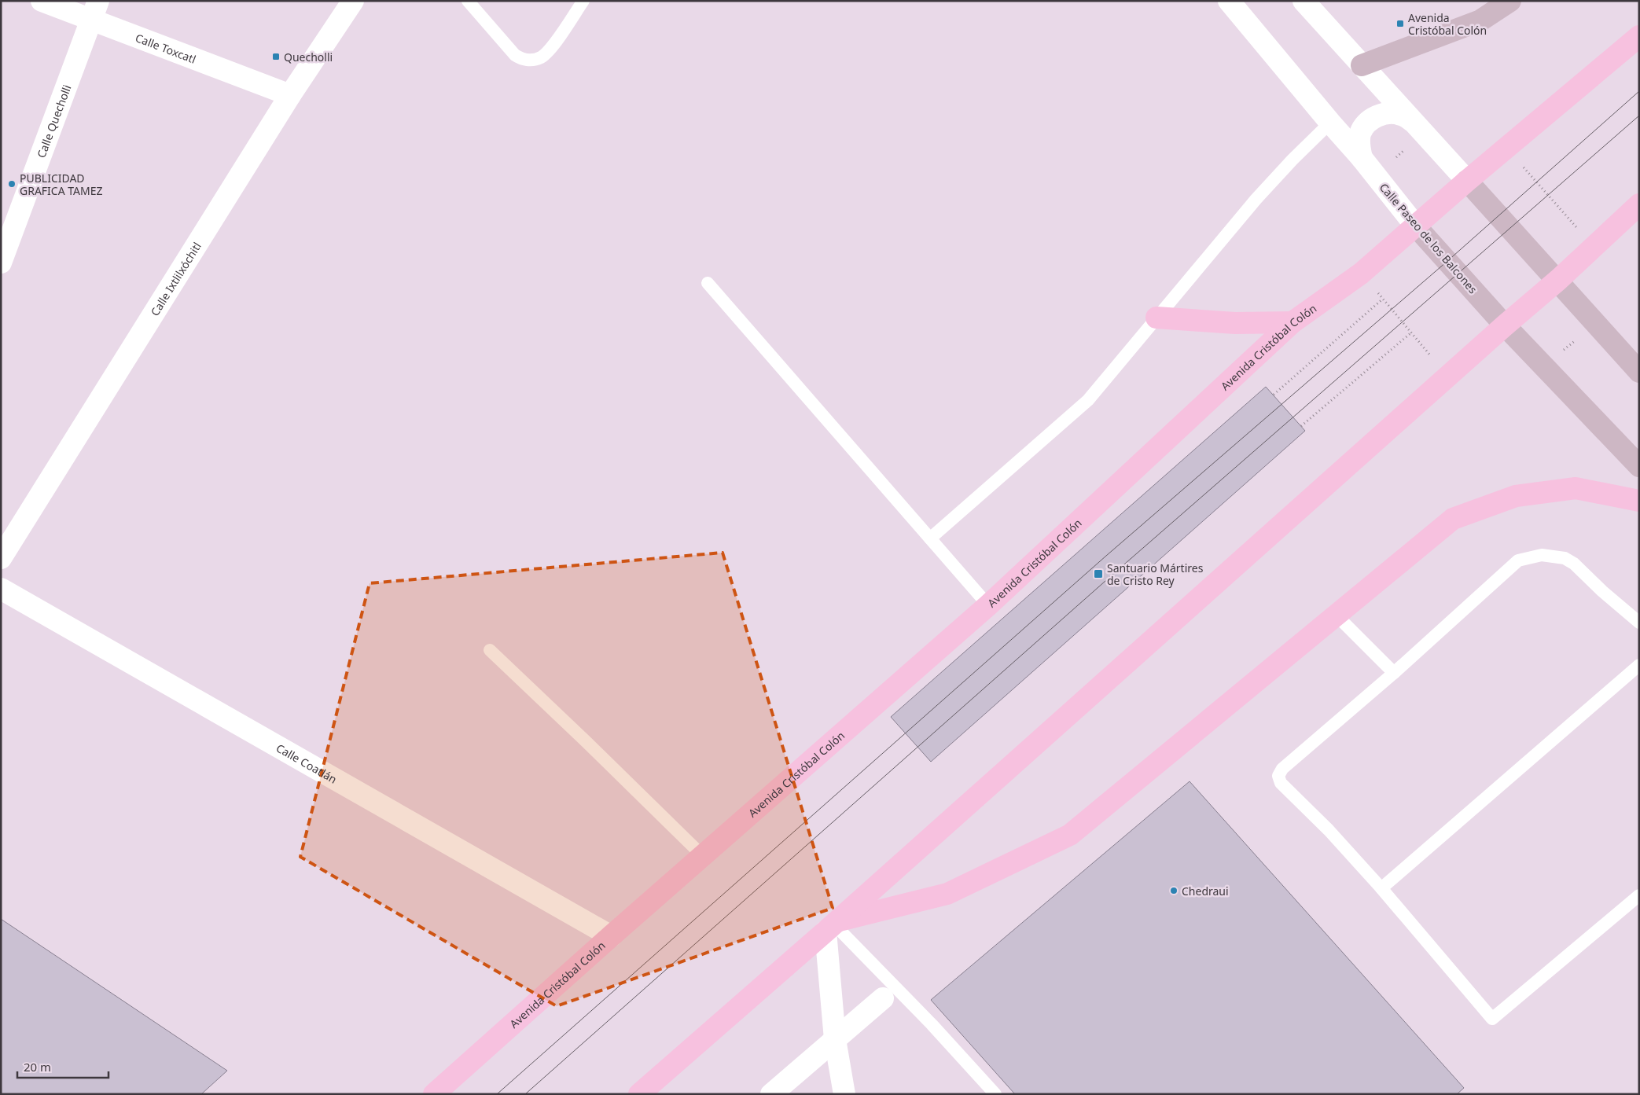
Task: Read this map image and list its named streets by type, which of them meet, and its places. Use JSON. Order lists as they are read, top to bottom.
{
  "streets": {
    "main road": ["Calle Paseo de los Balcones", "Avenida Cristóbal Colón"],
    "street": [
      "Calle Toxcatl",
      "Calle Quecholli",
      "Calle Ixtlilxóchitl",
      "Calle Coatlán"
    ]
  },
  "crossings": [
    ["Calle Toxcatl", "Calle Quecholli"],
    ["Calle Toxcatl", "Calle Ixtlilxóchitl"],
    ["Calle Paseo de los Balcones", "Avenida Cristóbal Colón"],
    ["Avenida Cristóbal Colón", "Calle Coatlán"]
  ],
  "places": {
    "transit": ["Avenida Cristóbal Colón", "Quecholli", "Santuario Mártires de Cristo Rey"],
    "other": ["PUBLICIDAD GRAFICA TAMEZ", "Chedraui"]
  },
  "scale_bar": "20 m"
}
